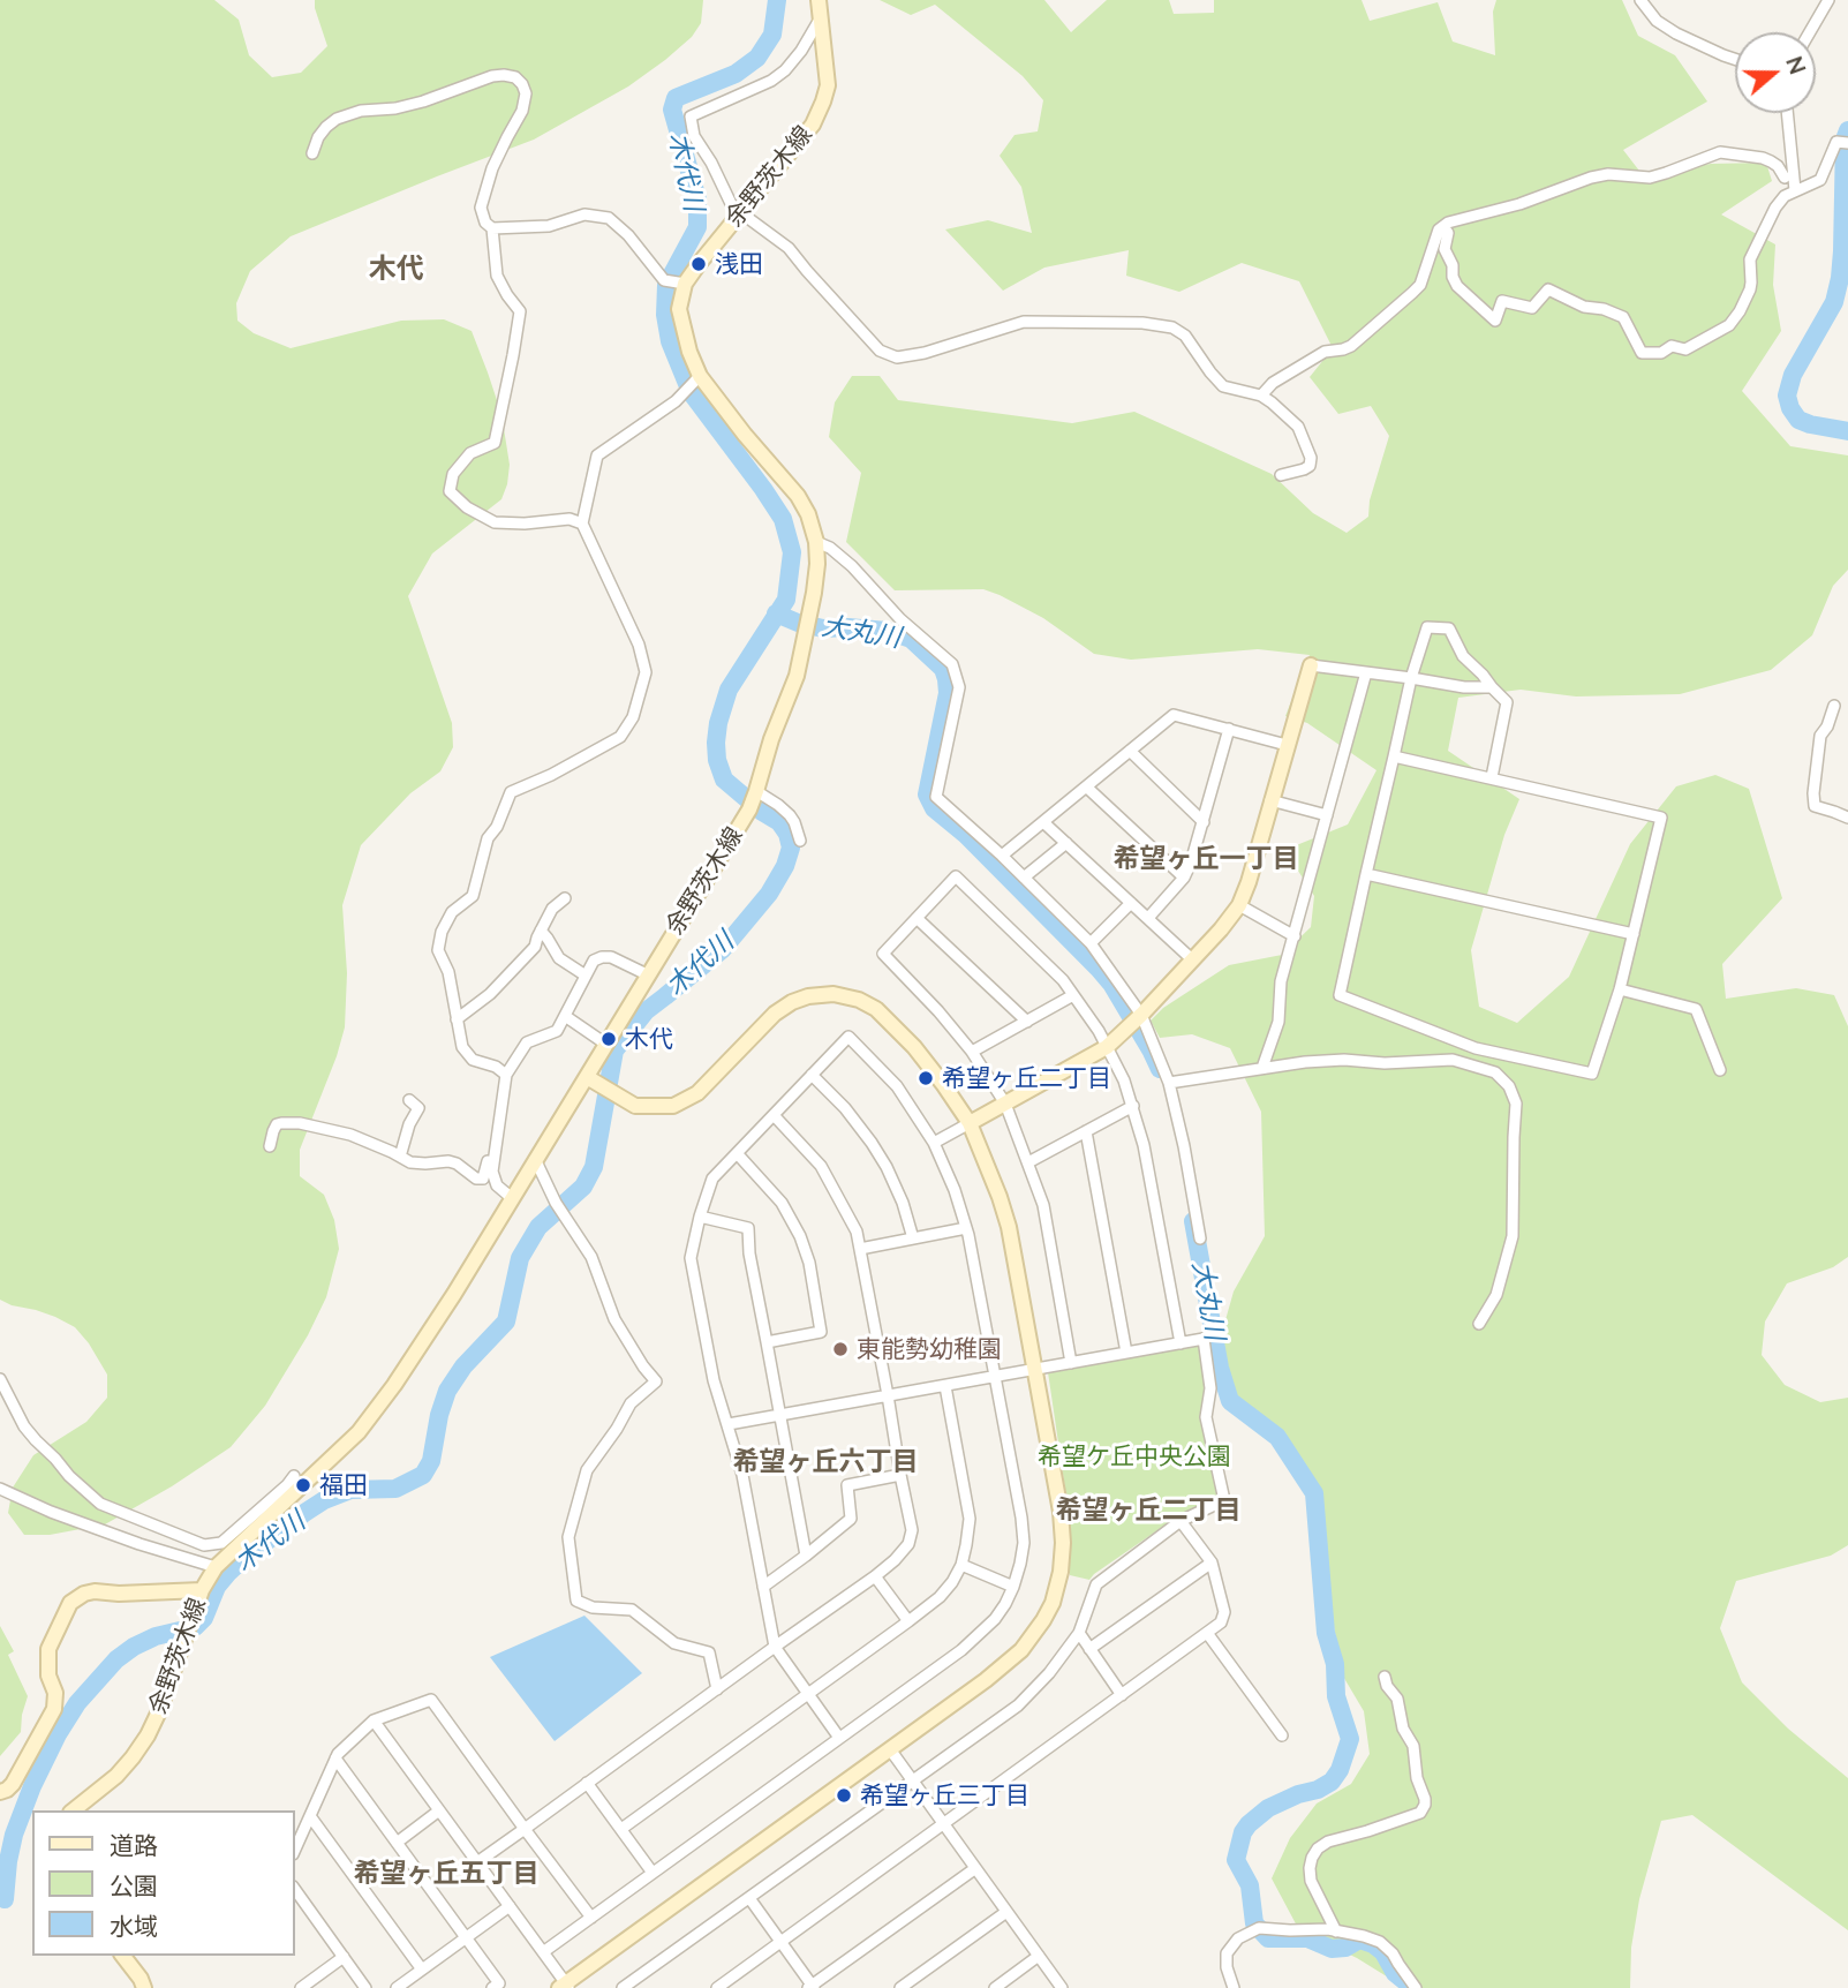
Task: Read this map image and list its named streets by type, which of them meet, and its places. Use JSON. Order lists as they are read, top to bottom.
{
  "streets": {
    "street": ["余野茨木線"]
  },
  "districts": [
    "木代",
    "希望ヶ丘一丁目",
    "希望ヶ丘六丁目",
    "希望ヶ丘二丁目",
    "希望ヶ丘五丁目"
  ],
  "water": ["木代川", "大丸川"],
  "parks": ["希望ケ丘中央公園"],
  "places": [
    "浅田",
    "木代",
    "希望ヶ丘二丁目",
    "東能勢幼稚園",
    "福田",
    "希望ヶ丘三丁目"
  ],
  "legend": ["道路", "公園", "水域"],
  "north": "right"
}
